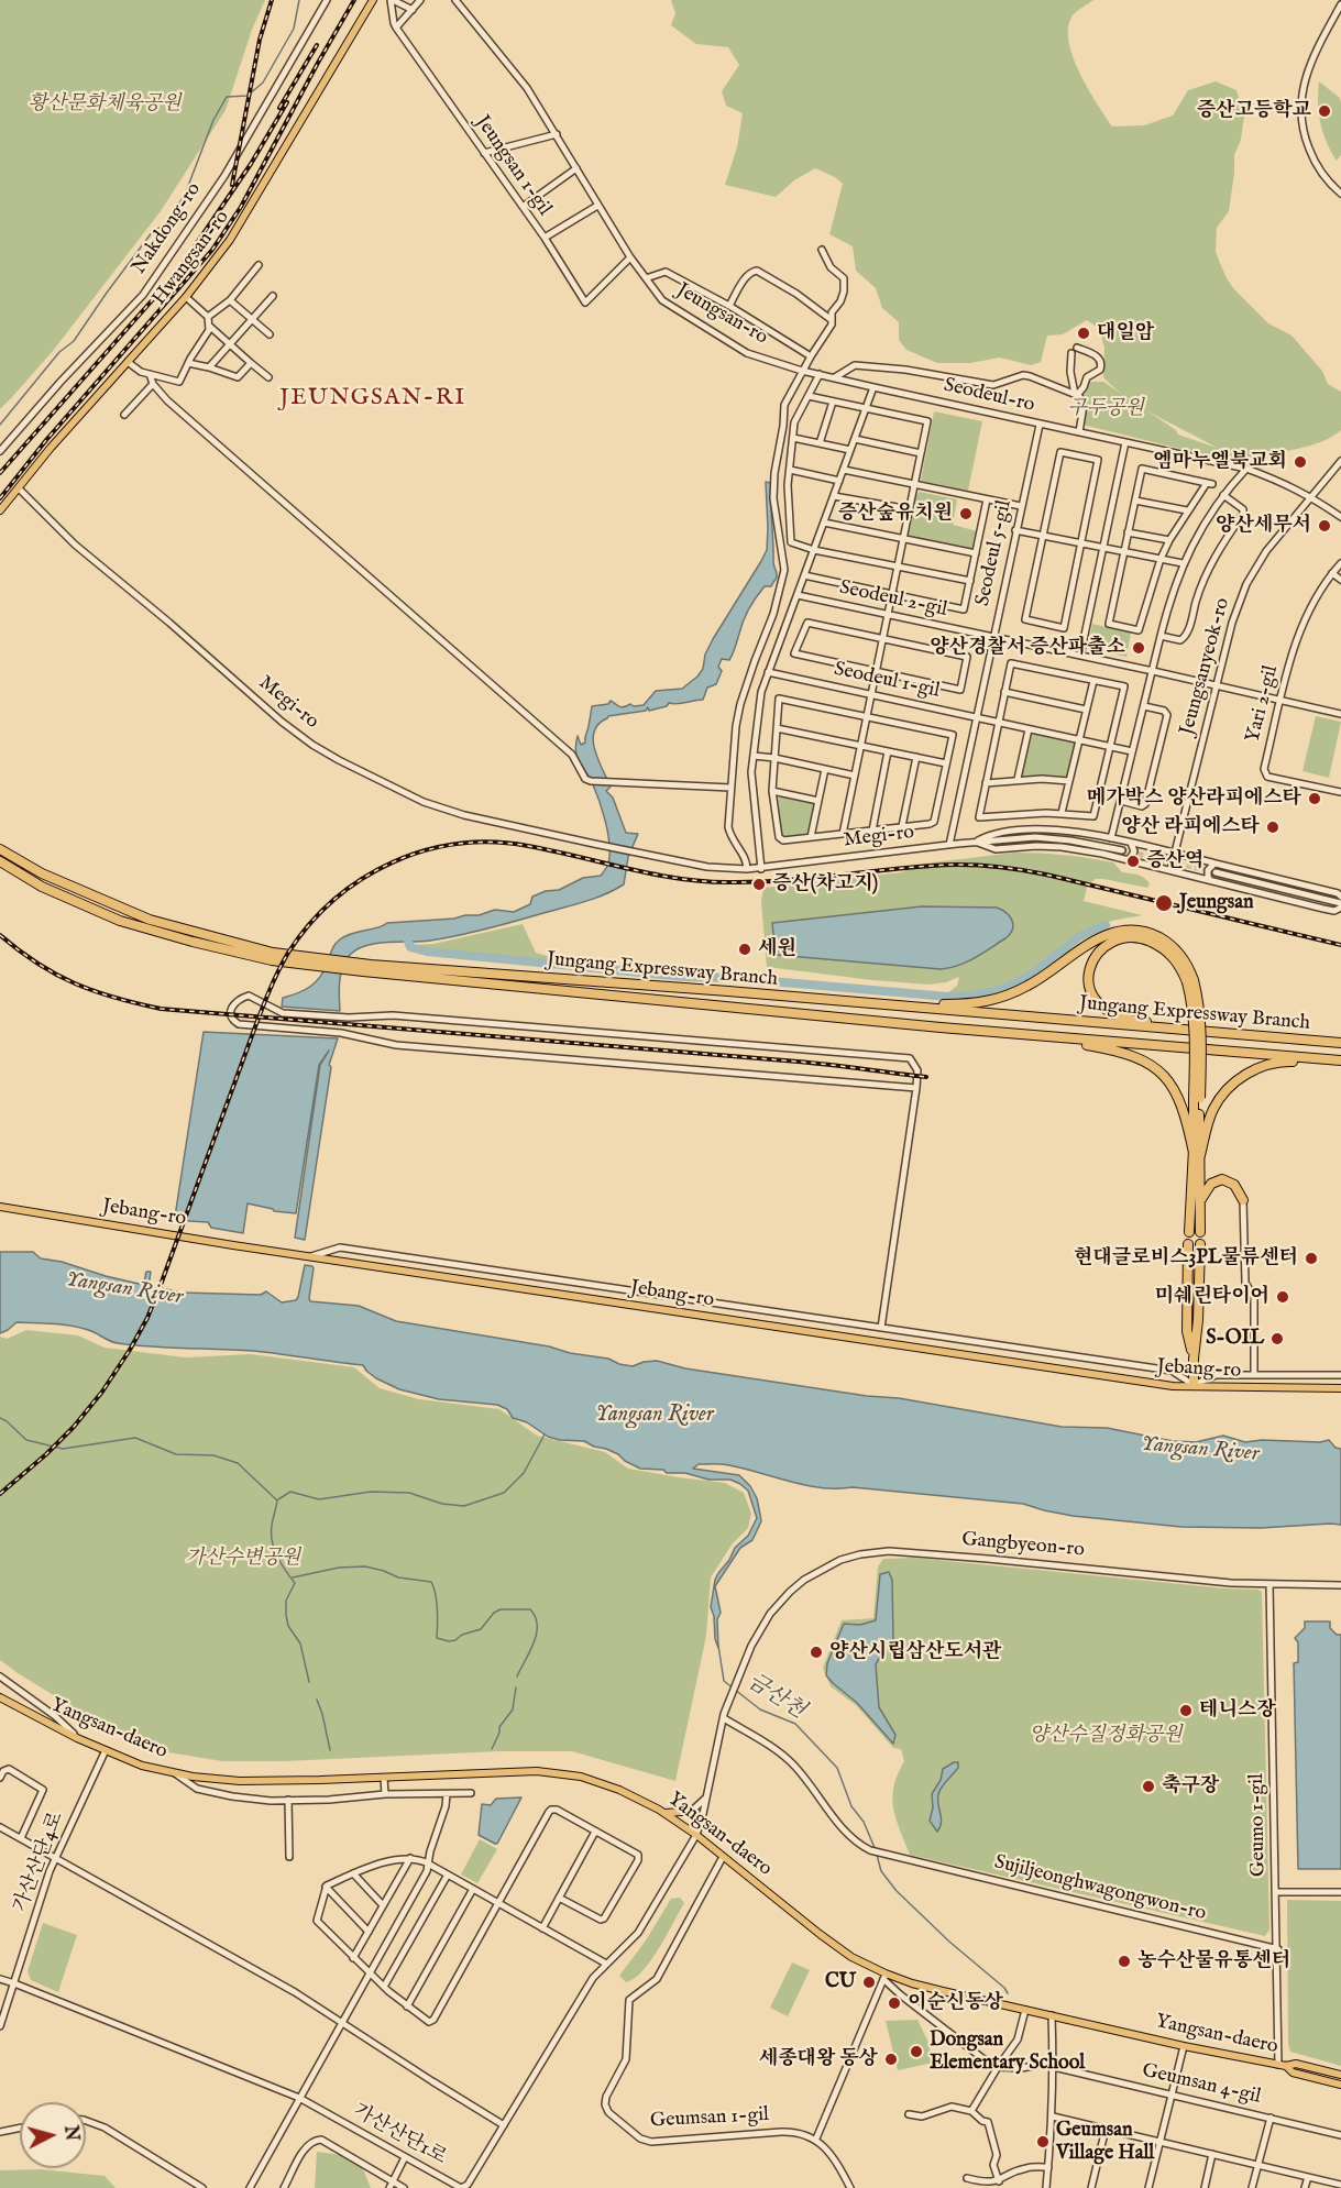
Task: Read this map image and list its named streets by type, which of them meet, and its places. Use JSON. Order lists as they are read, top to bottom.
{
  "streets": {
    "highway": ["Jungang Expressway Branch"],
    "main road": ["Hwangsan-ro", "Jebang-ro", "Yangsan-daero"],
    "street": [
      "Jeungsan 1-gil",
      "Nakdong-ro",
      "Jeungsan-ro",
      "Seodeul-ro",
      "Seodeul 5-gil",
      "Seodeul 2-gil",
      "Jeungsanyeok-ro",
      "Seodeul 1-gil",
      "Megi-ro",
      "Yari 2-gil",
      "Gangbyeon-ro",
      "Geumo 1-gil",
      "가산산단4로",
      "Sujiljeonghwagongwon-ro",
      "Geumsan 4-gil",
      "Geumsan 1-gil",
      "가산산단1로"
    ]
  },
  "crossings": [
    ["Jeungsan 1-gil", "Jeungsan-ro"],
    ["Hwangsan-ro", "Megi-ro"],
    ["Jeungsan-ro", "Seodeul-ro"],
    ["Seodeul-ro", "Seodeul 5-gil"],
    ["Seodeul-ro", "Jeungsanyeok-ro"],
    ["Seodeul 5-gil", "Seodeul 2-gil"],
    ["Seodeul 5-gil", "Seodeul 1-gil"],
    ["Seodeul 5-gil", "Megi-ro"],
    ["Seodeul 2-gil", "Jeungsanyeok-ro"],
    ["Seodeul 2-gil", "Yari 2-gil"],
    ["Gangbyeon-ro", "Geumo 1-gil"],
    ["Gangbyeon-ro", "Sujiljeonghwagongwon-ro"],
    ["Yangsan-daero", "Geumo 1-gil"],
    ["Yangsan-daero", "가산산단4로"],
    ["Yangsan-daero", "Geumsan 1-gil"],
    ["Yangsan-daero", "가산산단1로"],
    ["Geumo 1-gil", "Sujiljeonghwagongwon-ro"],
    ["가산산단4로", "가산산단1로"]
  ],
  "districts": ["JEUNGSAN-RI"],
  "water": ["Yangsan River", "금산천"],
  "parks": [
    "황산문화체육공원",
    "구두공원",
    "가산수변공원",
    "양산수질정화공원"
  ],
  "places": [
    "증산고등학교",
    "대일암",
    "엠마누엘북교회",
    "증산숲유치원",
    "양산세무서",
    "양산경찰서 증산파출소",
    "메가박스 양산라피에스타",
    "양산 라피에스타",
    "증산역",
    "증산(차고지)",
    "Jeungsan",
    "세원",
    "현대글로비스3PL물류센터",
    "미쉐린타이어",
    "S-OIL",
    "양산시립삼산도서관",
    "테니스장",
    "축구장",
    "농수산물유통센터",
    "CU",
    "이순신동상",
    "Dongsan Elementary School",
    "세종대왕 동상",
    "Geumsan Village Hall"
  ],
  "north": "right"
}
